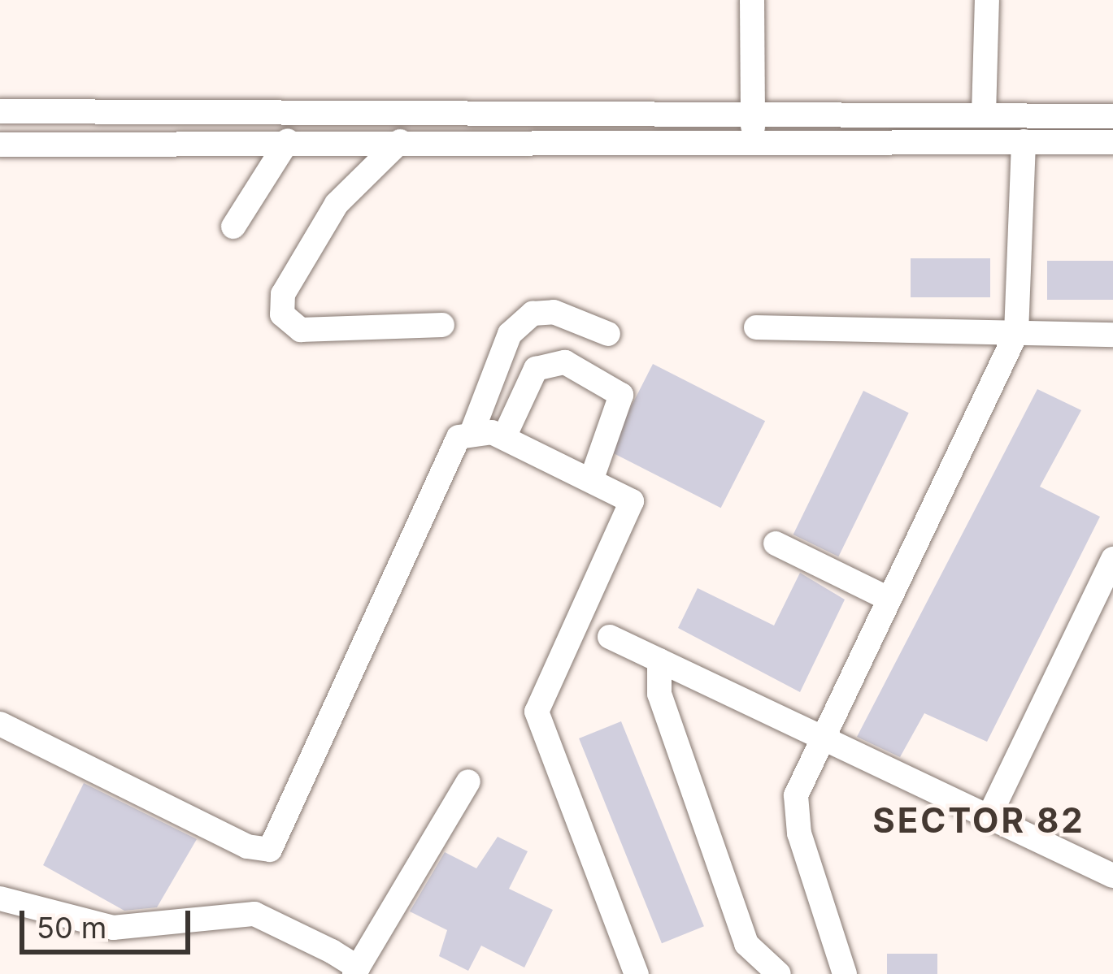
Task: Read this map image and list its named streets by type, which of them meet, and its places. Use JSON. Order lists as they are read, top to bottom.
{
  "districts": ["SECTOR 82"],
  "scale_bar": "50 m"
}
